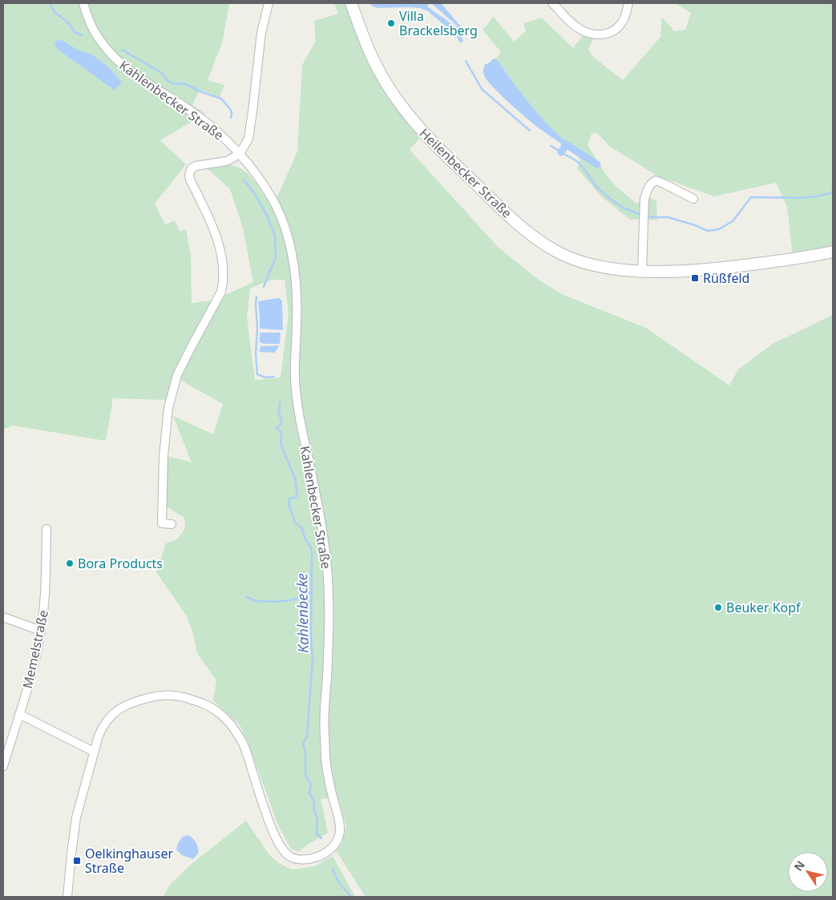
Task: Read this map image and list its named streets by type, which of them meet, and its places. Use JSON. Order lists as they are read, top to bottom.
{
  "streets": {
    "main road": ["Heilenbecker Straße"],
    "street": ["Kahlenbecker Straße", "Memelstraße"]
  },
  "water": ["Kahlenbecke"],
  "places": {
    "other": ["Villa Brackelsberg", "Bora Products", "Beuker Kopf"],
    "transit": ["Rüßfeld", "Oelkinghauser Straße"]
  },
  "north": "top left"
}
